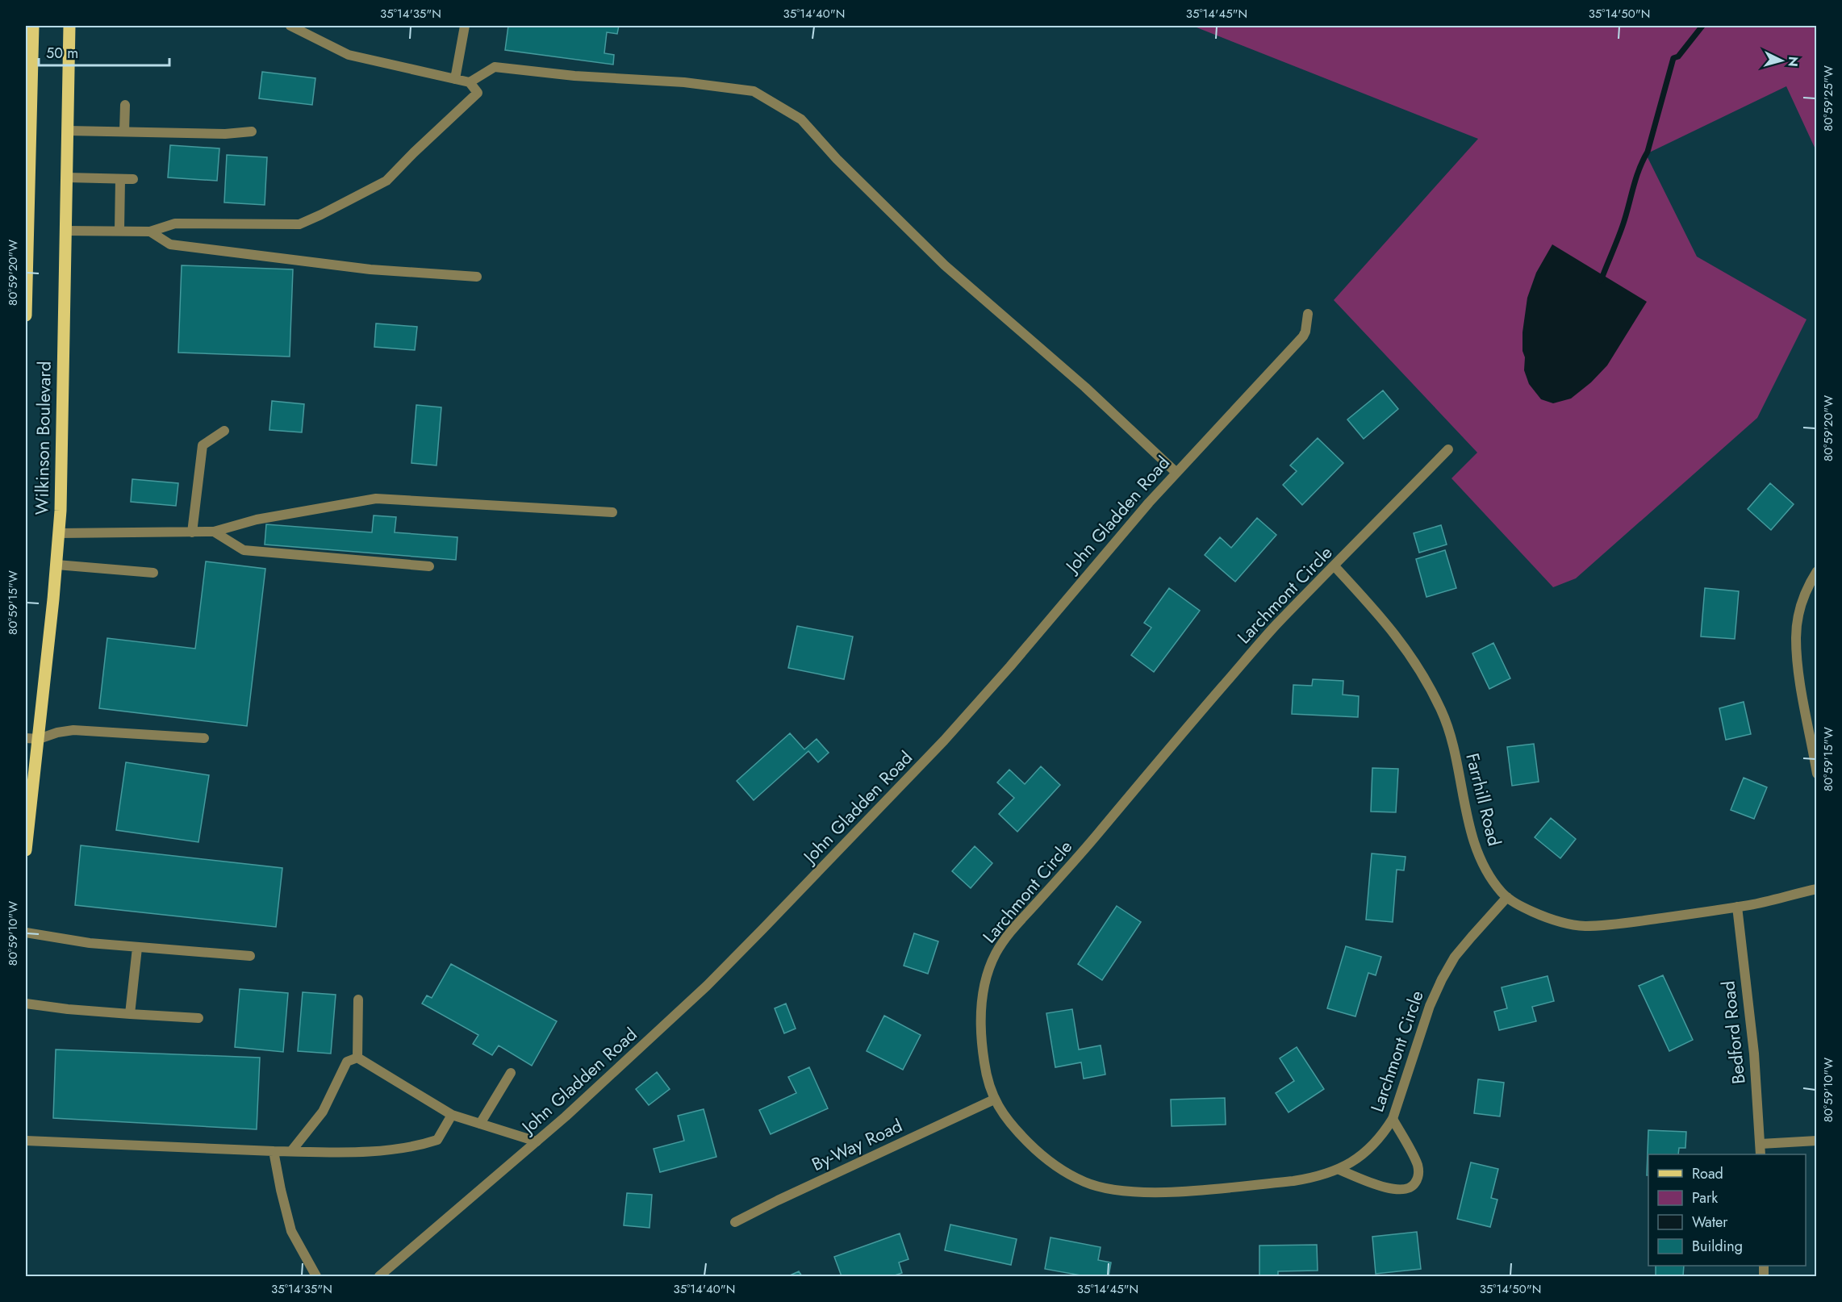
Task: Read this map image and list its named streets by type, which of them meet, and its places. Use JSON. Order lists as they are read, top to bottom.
{
  "streets": {
    "main road": ["Wilkinson Boulevard"],
    "street": [
      "John Gladden Road",
      "Larchmont Circle",
      "Farrhill Road",
      "Bedford Road",
      "By-Way Road"
    ]
  },
  "crossings": [
    ["Larchmont Circle", "Farrhill Road"],
    ["Larchmont Circle", "By-Way Road"],
    ["Farrhill Road", "Bedford Road"]
  ],
  "legend": [
    "Road",
    "Park",
    "Water",
    "Building"
  ],
  "scale_bar": "50 m",
  "north": "right",
  "coordinates": [
    "35°14'35\"N",
    "35°14'40\"N",
    "35°14'45\"N",
    "35°14'50\"N",
    "80°59'25\"W",
    "80°59'20\"W",
    "80°59'15\"W",
    "80°59'10\"W"
  ]
}
